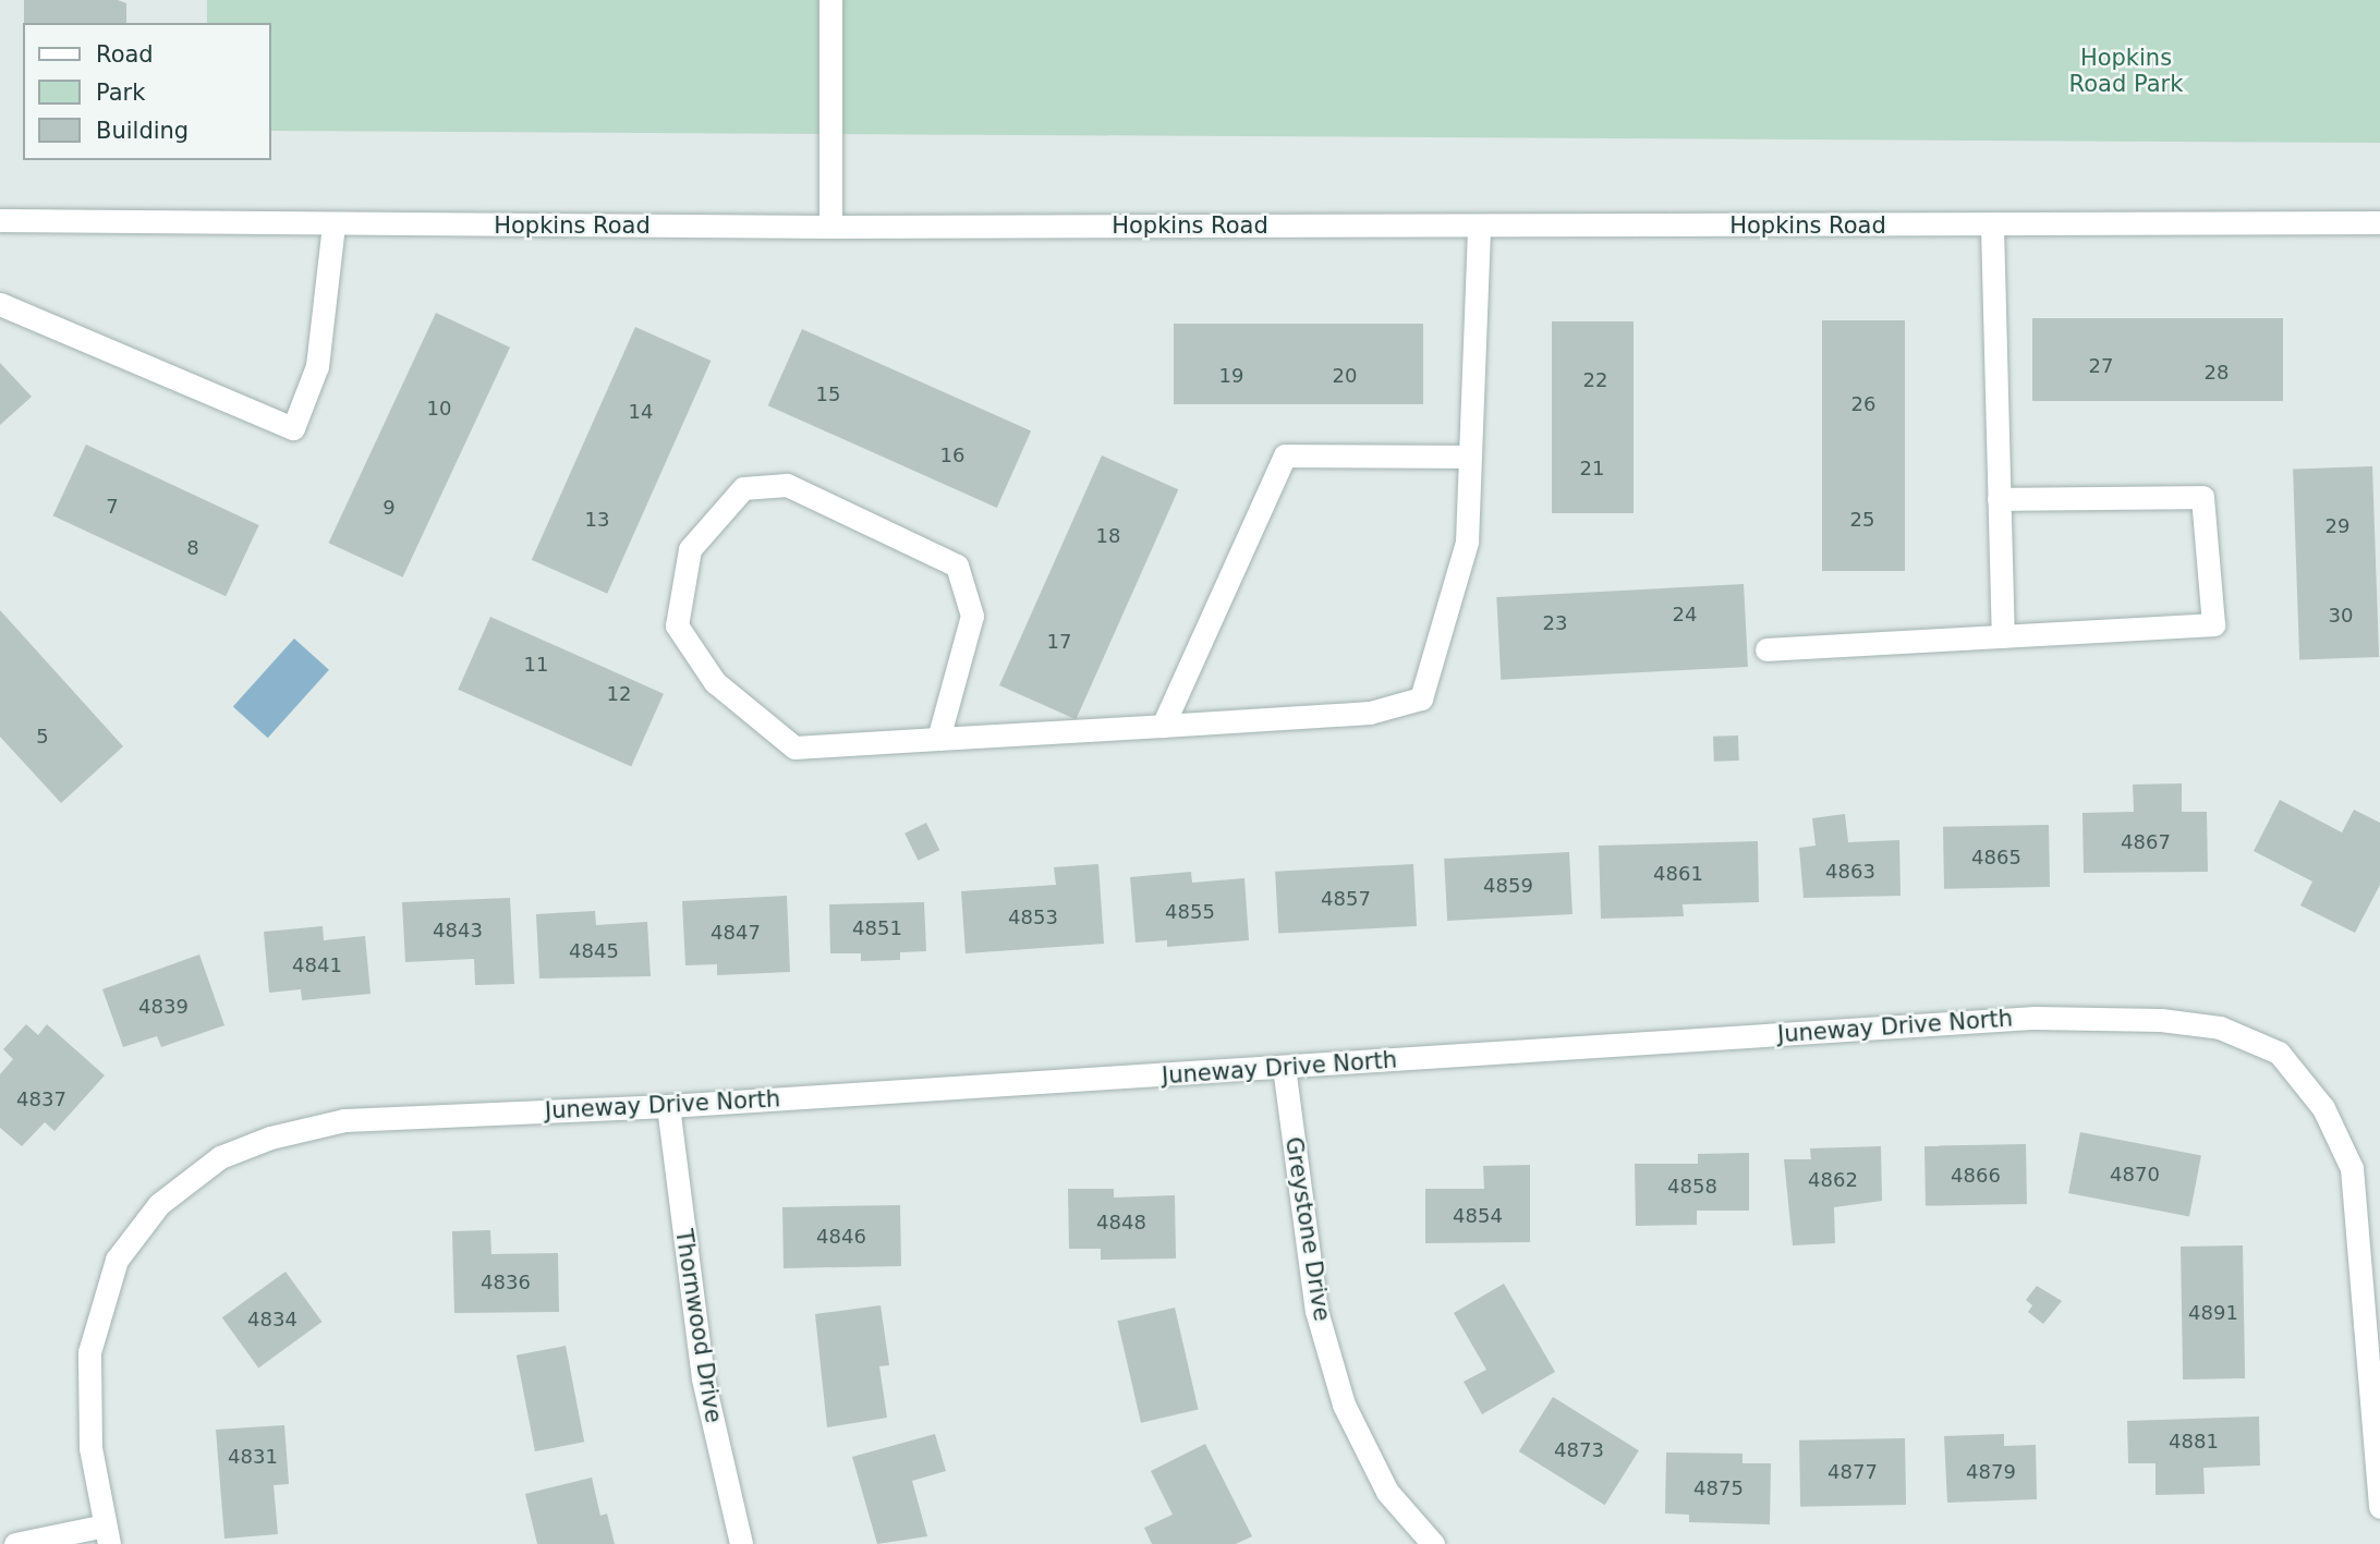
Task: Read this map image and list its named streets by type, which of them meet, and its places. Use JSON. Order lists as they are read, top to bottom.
{
  "streets": {
    "street": [
      "Hopkins Road",
      "Juneway Drive North",
      "Greystone Drive",
      "Thornwood Drive"
    ]
  },
  "crossings": [
    ["Juneway Drive North", "Greystone Drive"],
    ["Juneway Drive North", "Thornwood Drive"]
  ],
  "parks": ["Hopkins Road Park"],
  "house_numbers": [
    "27",
    "28",
    "19",
    "20",
    "22",
    "15",
    "26",
    "10",
    "14",
    "16",
    "21",
    "7",
    "9",
    "13",
    "25",
    "29",
    "18",
    "8",
    "24",
    "30",
    "23",
    "17",
    "11",
    "12",
    "5",
    "4867",
    "4865",
    "4863",
    "4861",
    "4859",
    "4857",
    "4855",
    "4853",
    "4851",
    "4843",
    "4847",
    "4845",
    "4841",
    "4839",
    "4837",
    "4870",
    "4866",
    "4862",
    "4858",
    "4854",
    "4848",
    "4846",
    "4836",
    "4891",
    "4834",
    "4881",
    "4873",
    "4831",
    "4877",
    "4879",
    "4875"
  ],
  "legend": ["Road", "Park", "Building"]
}
